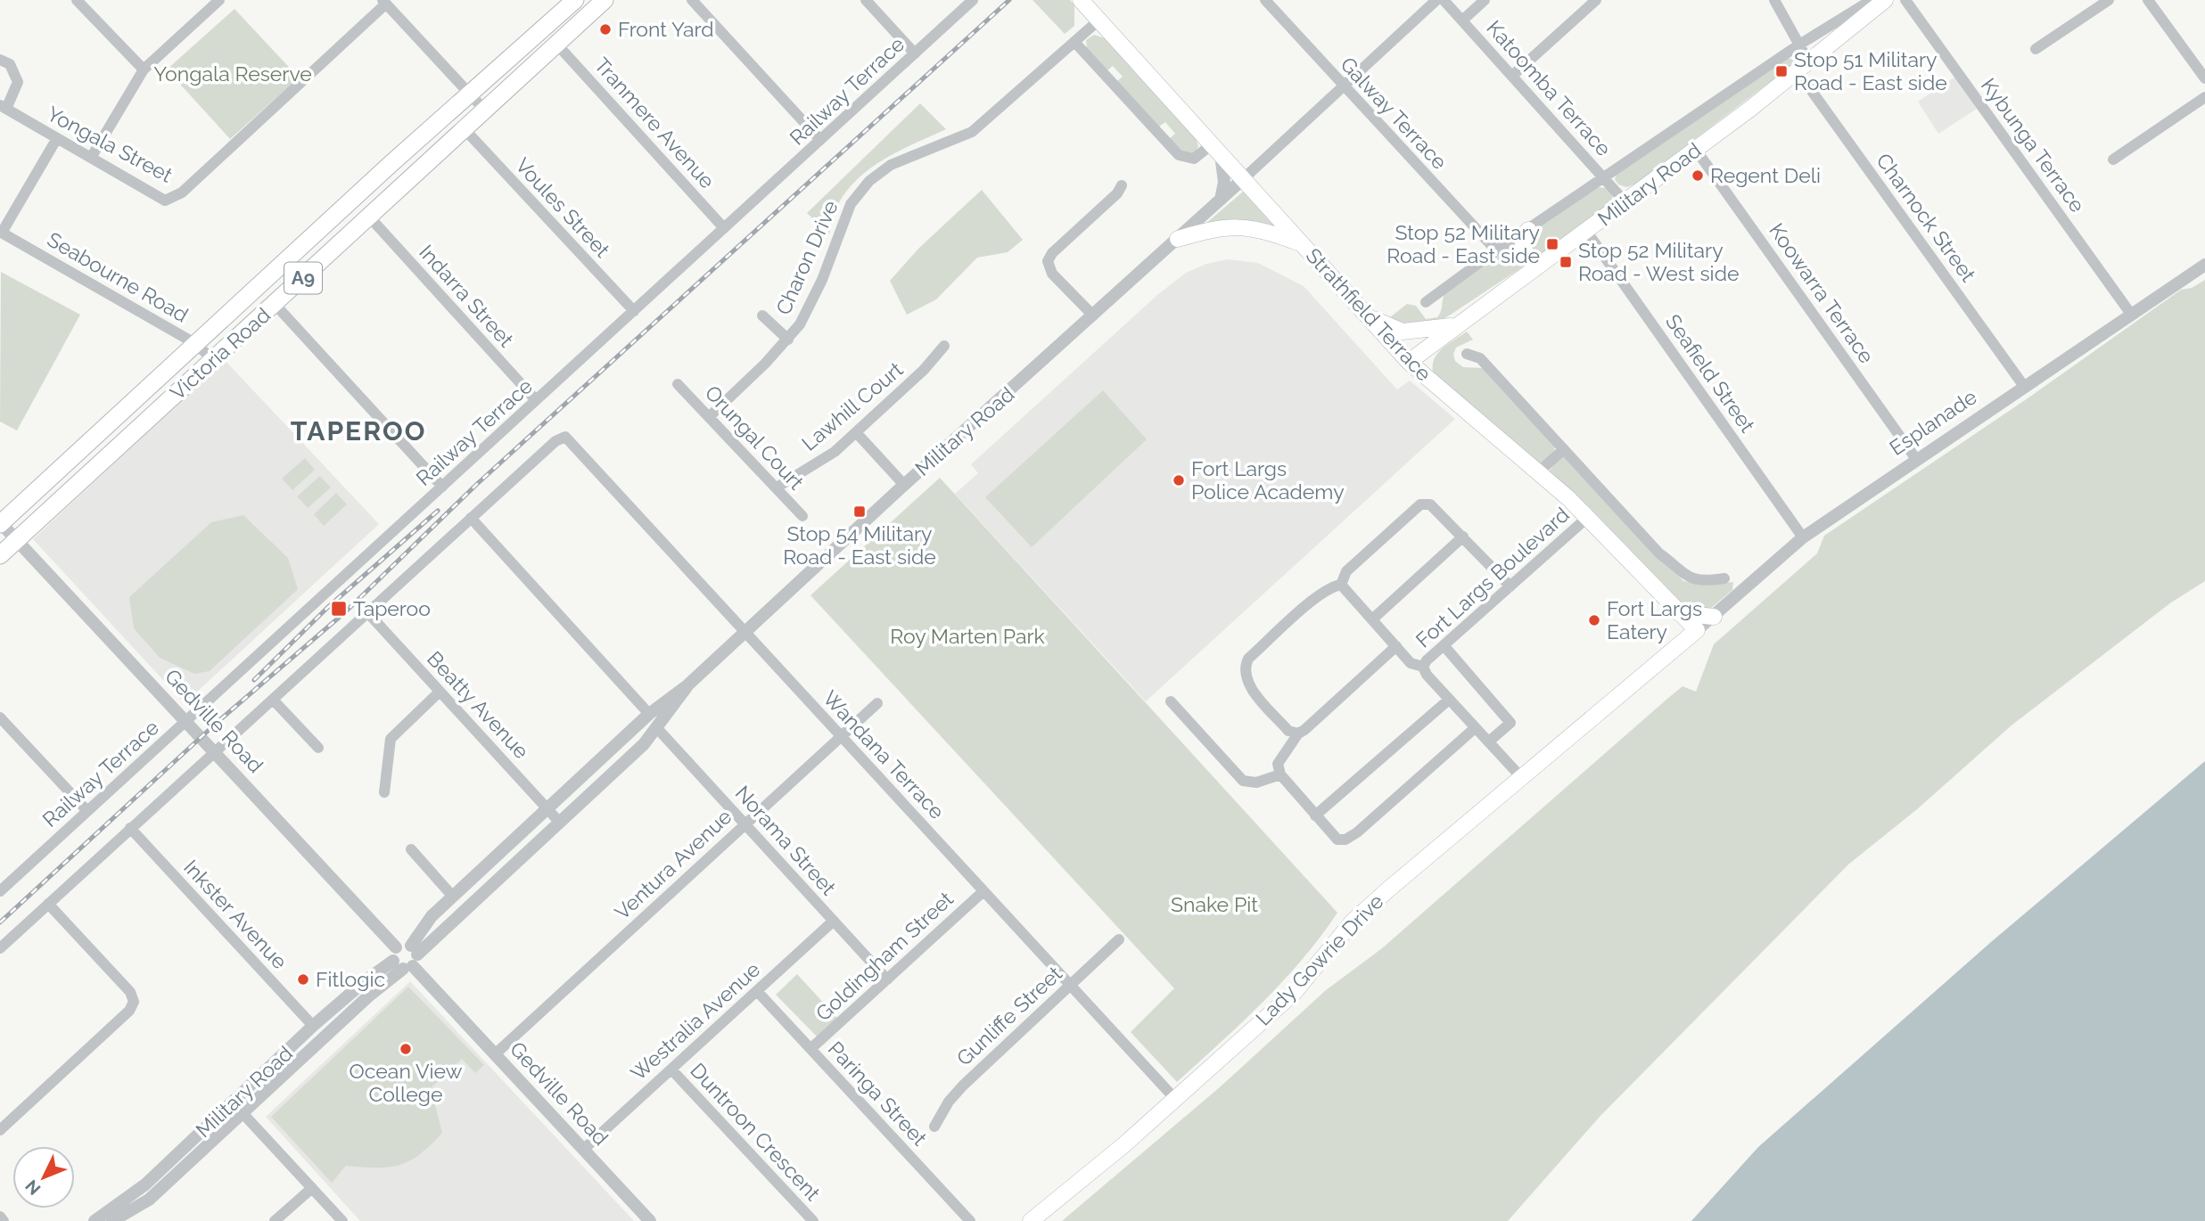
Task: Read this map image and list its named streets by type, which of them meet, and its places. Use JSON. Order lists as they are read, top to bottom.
{
  "streets": {
    "highway": ["A9", "Victoria Road"],
    "main road": ["Military Road", "Strathfield Terrace", "Lady Gowrie Drive"],
    "street": [
      "Katoomba Terrace",
      "Railway Terrace",
      "Galway Terrace",
      "Tranmere Avenue",
      "Yongala Street",
      "Kybunga Terrace",
      "Voules Street",
      "Charnock Street",
      "Charon Drive",
      "Seabourne Road",
      "Koowarra Terrace",
      "Indarra Street",
      "Seafield Street",
      "Lawhill Court",
      "Esplanade",
      "Orungal Court",
      "Fort Largs Boulevard",
      "Beatty Avenue",
      "Gedville Road",
      "Wandana Terrace",
      "Norama Street",
      "Ventura Avenue",
      "Inkster Avenue",
      "Goldingham Street",
      "Gunliffe Street",
      "Westralia Avenue",
      "Paringa Street",
      "Duntroon Crescent"
    ]
  },
  "crossings": [
    ["Katoomba Terrace", "Military Road"],
    ["Railway Terrace", "Tranmere Avenue"],
    ["Railway Terrace", "Voules Street"],
    ["Railway Terrace", "Indarra Street"],
    ["Railway Terrace", "Gedville Road"],
    ["Galway Terrace", "Military Road"],
    ["Tranmere Avenue", "Victoria Road"],
    ["Kybunga Terrace", "Esplanade"],
    ["Military Road", "Charnock Street"],
    ["Military Road", "Koowarra Terrace"],
    ["Military Road", "Strathfield Terrace"],
    ["Military Road", "Seafield Street"],
    ["Military Road", "Beatty Avenue"],
    ["Military Road", "Gedville Road"],
    ["Military Road", "Wandana Terrace"],
    ["Military Road", "Norama Street"],
    ["Military Road", "Inkster Avenue"],
    ["Voules Street", "Victoria Road"],
    ["Charnock Street", "Esplanade"],
    ["Charon Drive", "Strathfield Terrace"],
    ["Charon Drive", "Orungal Court"],
    ["Seabourne Road", "Victoria Road"],
    ["Koowarra Terrace", "Esplanade"],
    ["Indarra Street", "Victoria Road"],
    ["Strathfield Terrace", "Esplanade"],
    ["Strathfield Terrace", "Fort Largs Boulevard"],
    ["Strathfield Terrace", "Lady Gowrie Drive"],
    ["Victoria Road", "Gedville Road"],
    ["Seafield Street", "Esplanade"],
    ["Lawhill Court", "Orungal Court"],
    ["Esplanade", "Lady Gowrie Drive"],
    ["Gedville Road", "Ventura Avenue"],
    ["Gedville Road", "Westralia Avenue"],
    ["Wandana Terrace", "Ventura Avenue"],
    ["Wandana Terrace", "Goldingham Street"],
    ["Wandana Terrace", "Lady Gowrie Drive"],
    ["Wandana Terrace", "Gunliffe Street"],
    ["Norama Street", "Ventura Avenue"],
    ["Norama Street", "Goldingham Street"],
    ["Norama Street", "Westralia Avenue"],
    ["Goldingham Street", "Paringa Street"],
    ["Westralia Avenue", "Paringa Street"],
    ["Westralia Avenue", "Duntroon Crescent"]
  ],
  "districts": ["TAPEROO"],
  "parks": ["Yongala Reserve", "Roy Marten Park", "Snake Pit"],
  "places": {
    "other": [
      "Front Yard",
      "Regent Deli",
      "Fort Largs Police Academy",
      "Fort Largs Eatery",
      "Fitlogic",
      "Ocean View College"
    ],
    "transit": [
      "Stop 51 Military Road - East side",
      "Stop 52 Military Road - East side",
      "Stop 52 Military Road - West side",
      "Stop 54 Military Road - East side",
      "Taperoo"
    ]
  },
  "north": "bottom left"
}
